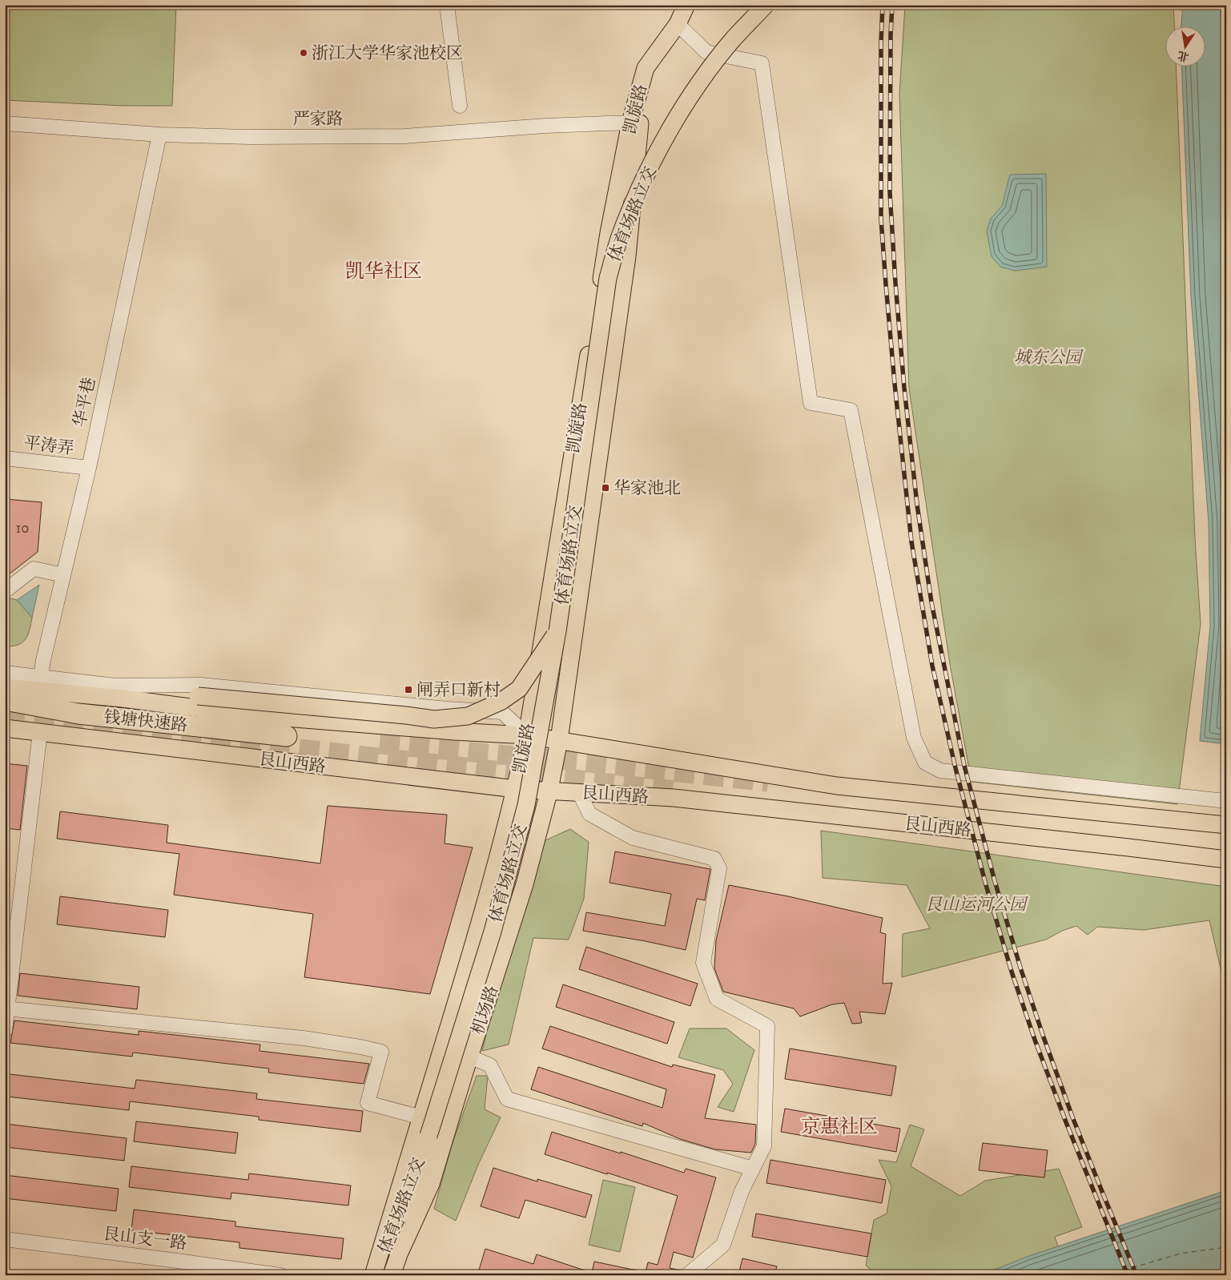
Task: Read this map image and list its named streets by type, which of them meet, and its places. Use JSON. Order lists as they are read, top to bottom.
{
  "streets": {
    "highway": ["钱塘快速路"],
    "main road": [
      "凯旋路",
      "体育场路立交",
      "艮山西路",
      "机场路"
    ],
    "street": [
      "严家路",
      "华平巷",
      "平涛弄",
      "艮山支一路"
    ]
  },
  "crossings": [
    ["凯旋路", "严家路"],
    ["凯旋路", "艮山西路"],
    ["凯旋路", "机场路"],
    ["严家路", "华平巷"],
    ["体育场路立交", "机场路"],
    ["华平巷", "平涛弄"],
    ["艮山西路", "机场路"]
  ],
  "districts": ["凯华社区", "京惠社区"],
  "parks": ["城东公园", "艮山运河公园"],
  "places": {
    "other": ["浙江大学华家池校区"],
    "transit": ["华家池北", "闸弄口新村"]
  },
  "house_numbers": ["10"],
  "north": "bottom"
}
